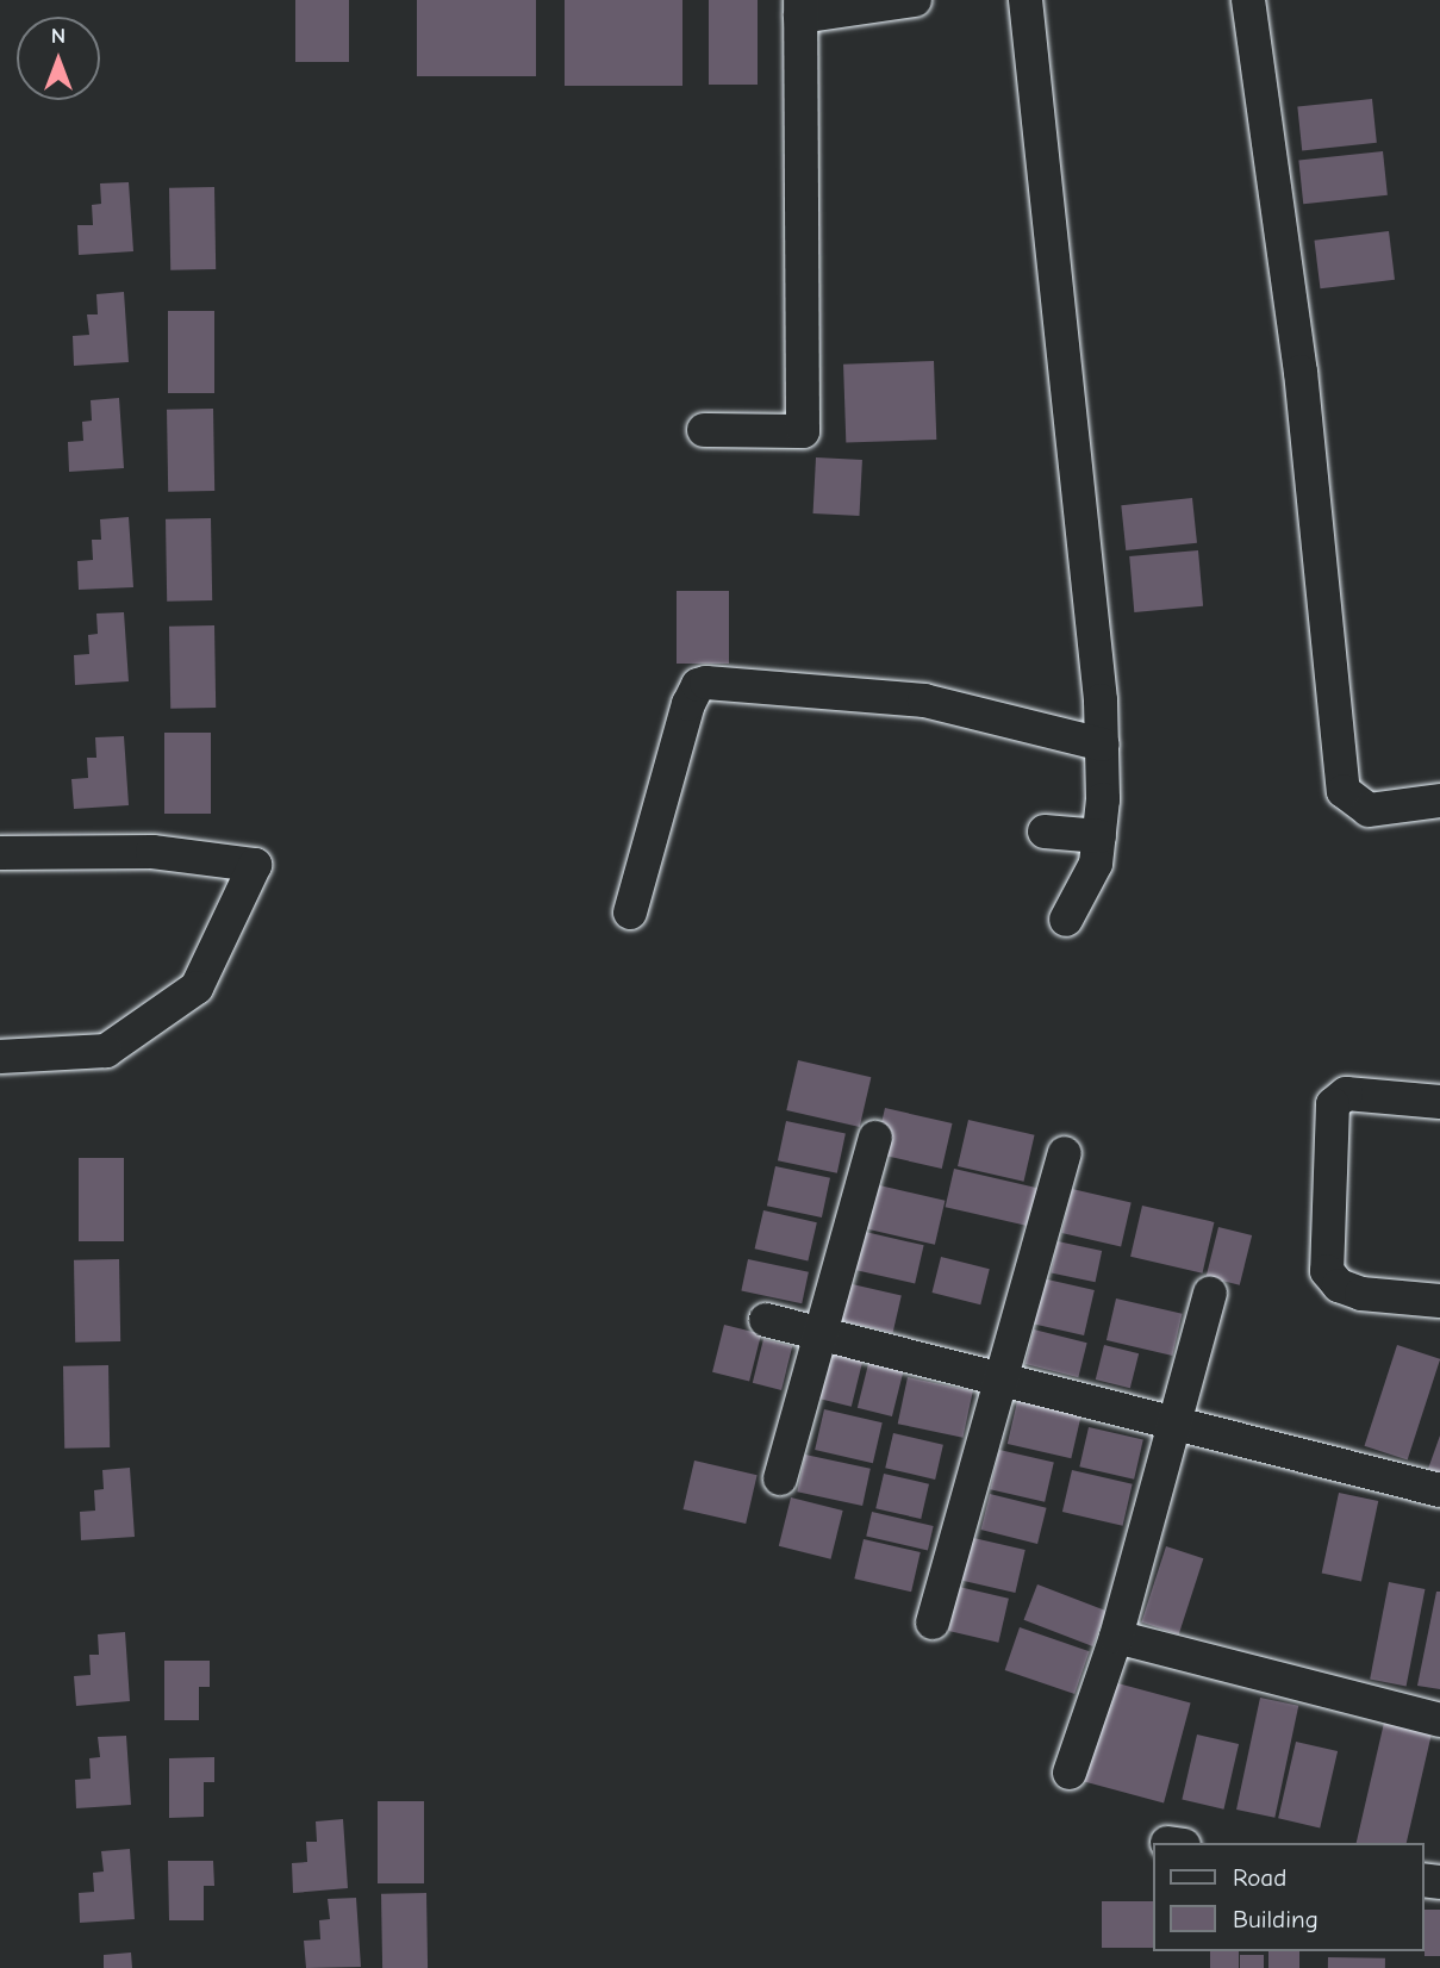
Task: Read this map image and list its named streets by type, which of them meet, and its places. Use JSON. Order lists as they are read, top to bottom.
{
  "legend": ["Road", "Building"],
  "north": "top"
}
